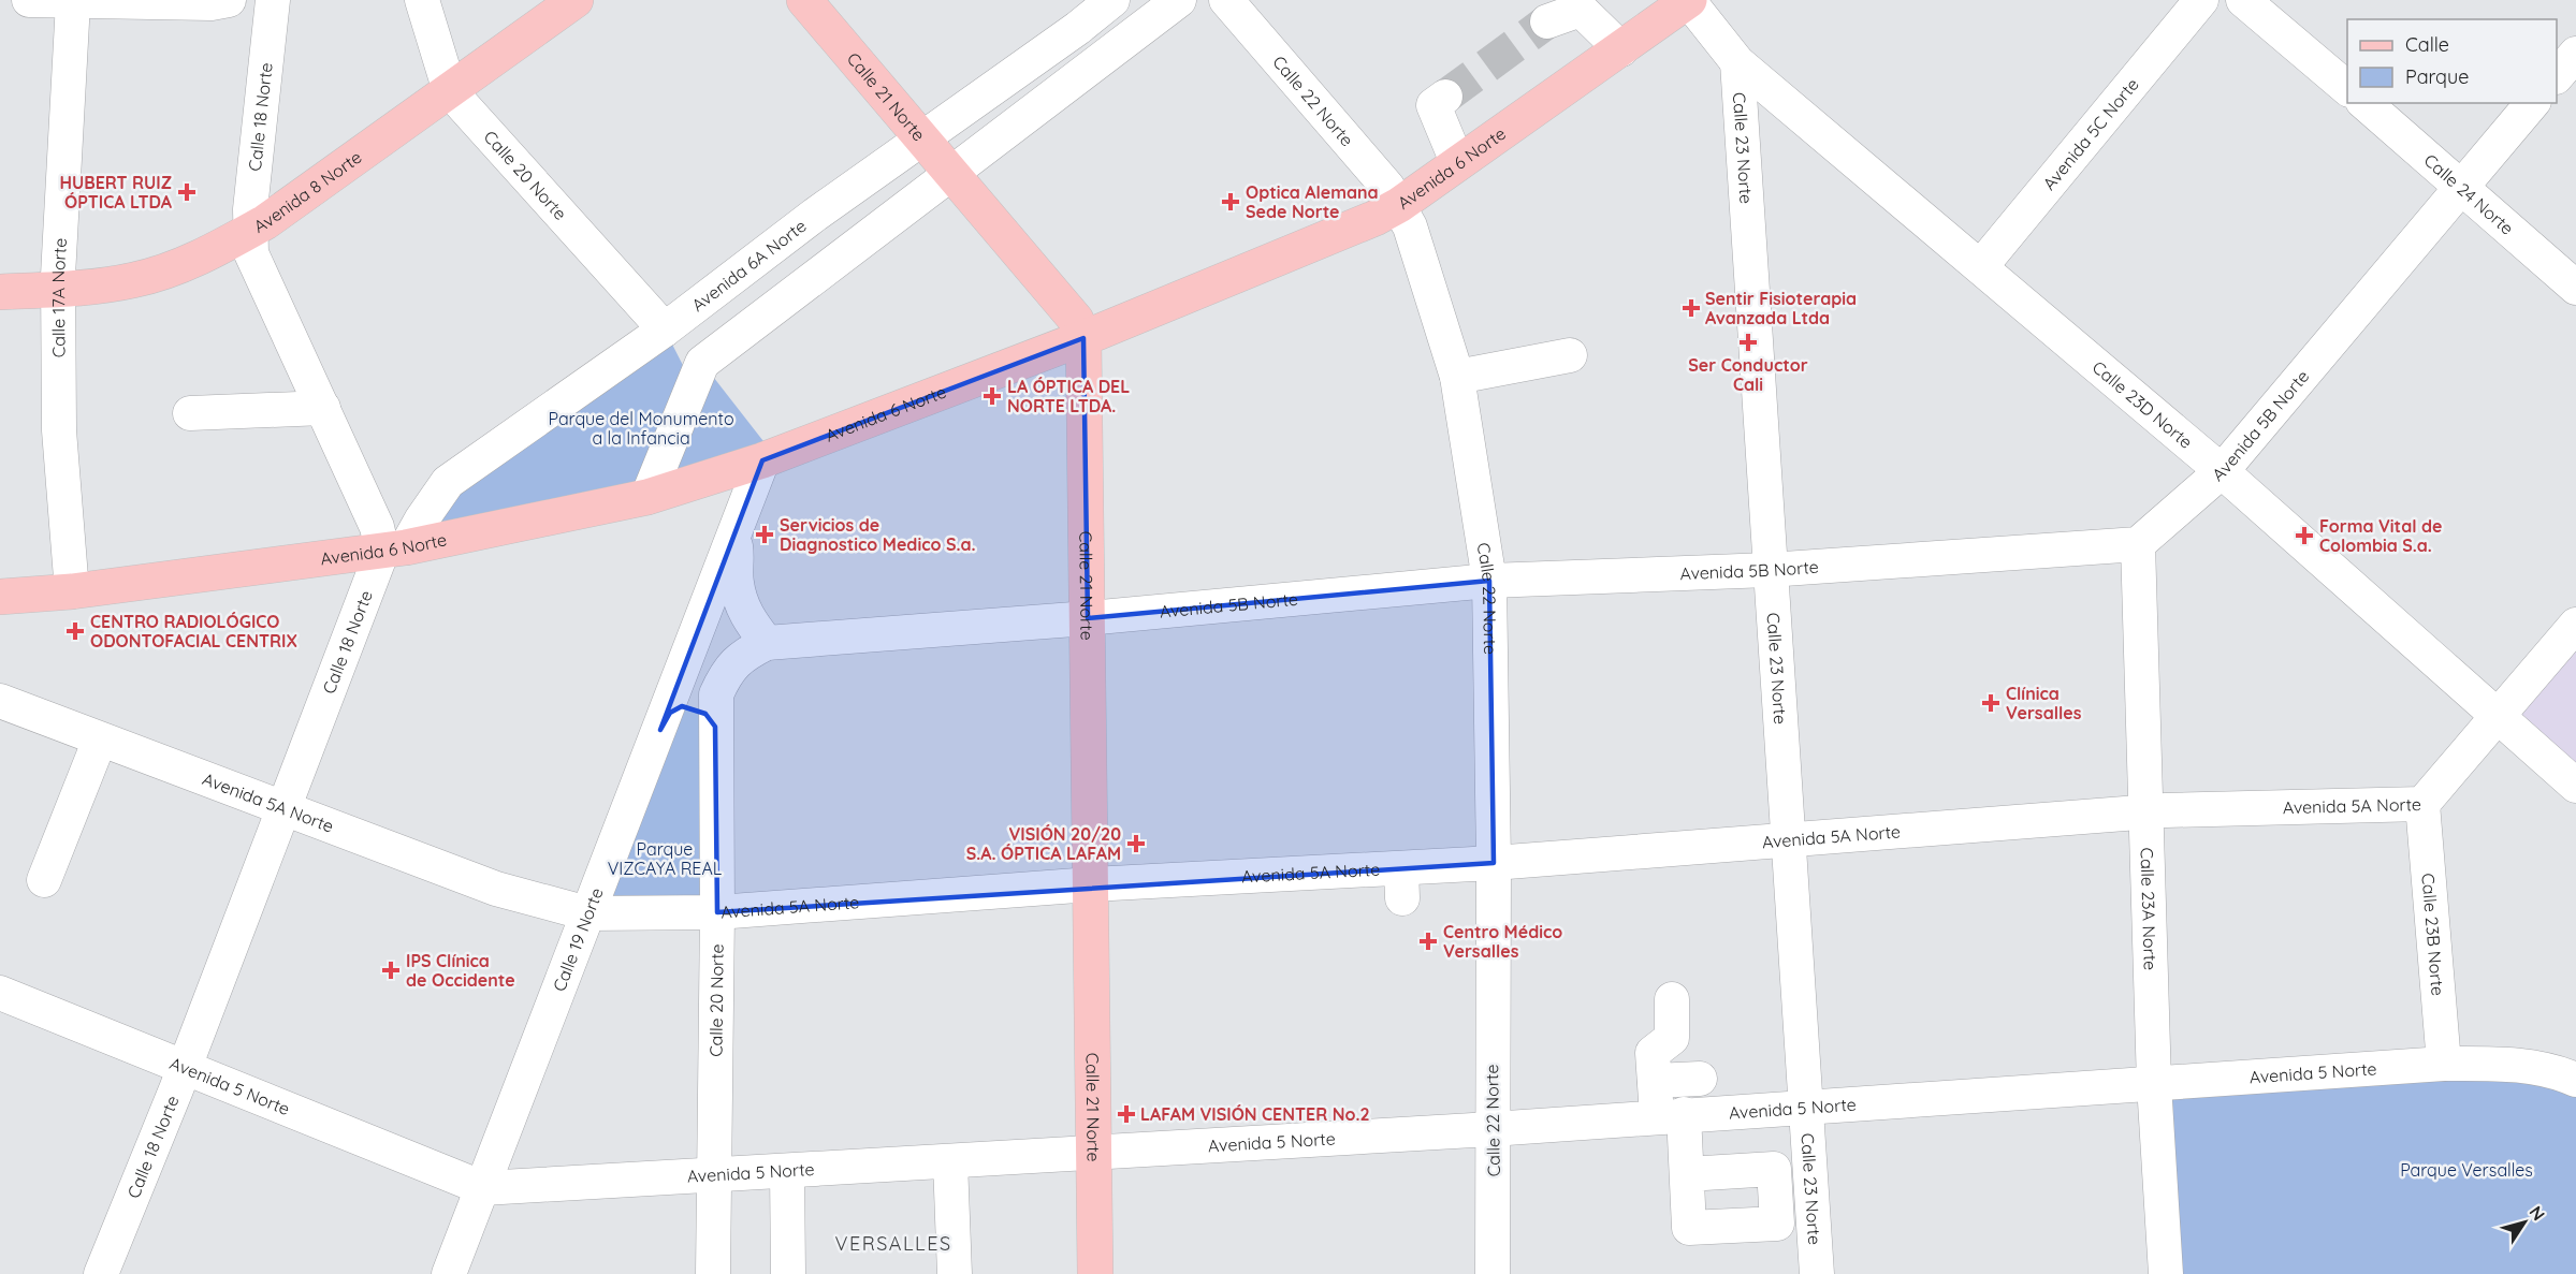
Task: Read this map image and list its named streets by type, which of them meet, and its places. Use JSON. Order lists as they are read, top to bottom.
{
  "streets": {
    "main road": ["Calle 21 Norte", "Avenida 6 Norte", "Avenida 8 Norte"],
    "street": [
      "Calle 22 Norte",
      "Calle 18 Norte",
      "Avenida 5C Norte",
      "Calle 23 Norte",
      "Calle 20 Norte",
      "Calle 24 Norte",
      "Avenida 6A Norte",
      "Calle 17A Norte",
      "Calle 23D Norte",
      "Avenida 5B Norte",
      "Avenida 5A Norte",
      "Calle 23A Norte",
      "Calle 23B Norte",
      "Calle 19 Norte",
      "Avenida 5 Norte"
    ]
  },
  "crossings": [
    ["Calle 21 Norte", "Avenida 6 Norte"],
    ["Calle 21 Norte", "Avenida 6A Norte"],
    ["Calle 21 Norte", "Avenida 5B Norte"],
    ["Calle 21 Norte", "Avenida 5A Norte"],
    ["Calle 21 Norte", "Avenida 5 Norte"],
    ["Calle 22 Norte", "Avenida 6 Norte"],
    ["Calle 22 Norte", "Avenida 5B Norte"],
    ["Calle 22 Norte", "Avenida 5A Norte"],
    ["Calle 22 Norte", "Avenida 5 Norte"],
    ["Calle 18 Norte", "Avenida 6 Norte"],
    ["Calle 18 Norte", "Avenida 8 Norte"],
    ["Calle 18 Norte", "Avenida 6A Norte"],
    ["Calle 18 Norte", "Avenida 5A Norte"],
    ["Calle 18 Norte", "Avenida 5 Norte"],
    ["Avenida 5C Norte", "Calle 23D Norte"],
    ["Calle 23 Norte", "Calle 23D Norte"],
    ["Calle 23 Norte", "Avenida 5B Norte"],
    ["Calle 23 Norte", "Avenida 5A Norte"],
    ["Calle 23 Norte", "Avenida 5 Norte"],
    ["Avenida 6 Norte", "Avenida 6A Norte"],
    ["Avenida 6 Norte", "Calle 17A Norte"],
    ["Avenida 6 Norte", "Calle 23D Norte"],
    ["Avenida 6 Norte", "Calle 19 Norte"],
    ["Calle 20 Norte", "Avenida 8 Norte"],
    ["Calle 20 Norte", "Avenida 6A Norte"],
    ["Calle 20 Norte", "Avenida 5B Norte"],
    ["Calle 20 Norte", "Avenida 5A Norte"],
    ["Calle 20 Norte", "Avenida 5 Norte"],
    ["Avenida 8 Norte", "Calle 17A Norte"],
    ["Calle 24 Norte", "Avenida 5B Norte"],
    ["Calle 23D Norte", "Avenida 5B Norte"],
    ["Calle 23D Norte", "Avenida 5A Norte"],
    ["Avenida 5B Norte", "Calle 23A Norte"],
    ["Avenida 5A Norte", "Calle 23A Norte"],
    ["Avenida 5A Norte", "Calle 23B Norte"],
    ["Avenida 5A Norte", "Calle 19 Norte"],
    ["Calle 23A Norte", "Avenida 5 Norte"],
    ["Calle 23B Norte", "Avenida 5 Norte"],
    ["Calle 19 Norte", "Avenida 5 Norte"]
  ],
  "districts": ["VERSALLES"],
  "parks": ["Parque del Monumento a la Infancia", "Parque VIZCAYA REAL", "Parque Versalles"],
  "places": {
    "health": [
      "HUBERT RUIZ ÓPTICA LTDA",
      "Optica Alemana Sede Norte",
      "Sentir Fisioterapia Avanzada Ltda",
      "Ser Conductor Cali",
      "LA ÓPTICA DEL NORTE LTDA.",
      "Servicios de Diagnostico Medico S.a.",
      "Forma Vital de Colombia S.a.",
      "CENTRO RADIOLÓGICO ODONTOFACIAL CENTRIX",
      "Clínica Versalles",
      "VISIÓN 20/20 S.A. ÓPTICA LAFAM",
      "Centro Médico Versalles",
      "IPS Clínica de Occidente",
      "LAFAM VISIÓN CENTER No.2"
    ]
  },
  "legend": ["Calle", "Parque"],
  "north": "top right"
}
